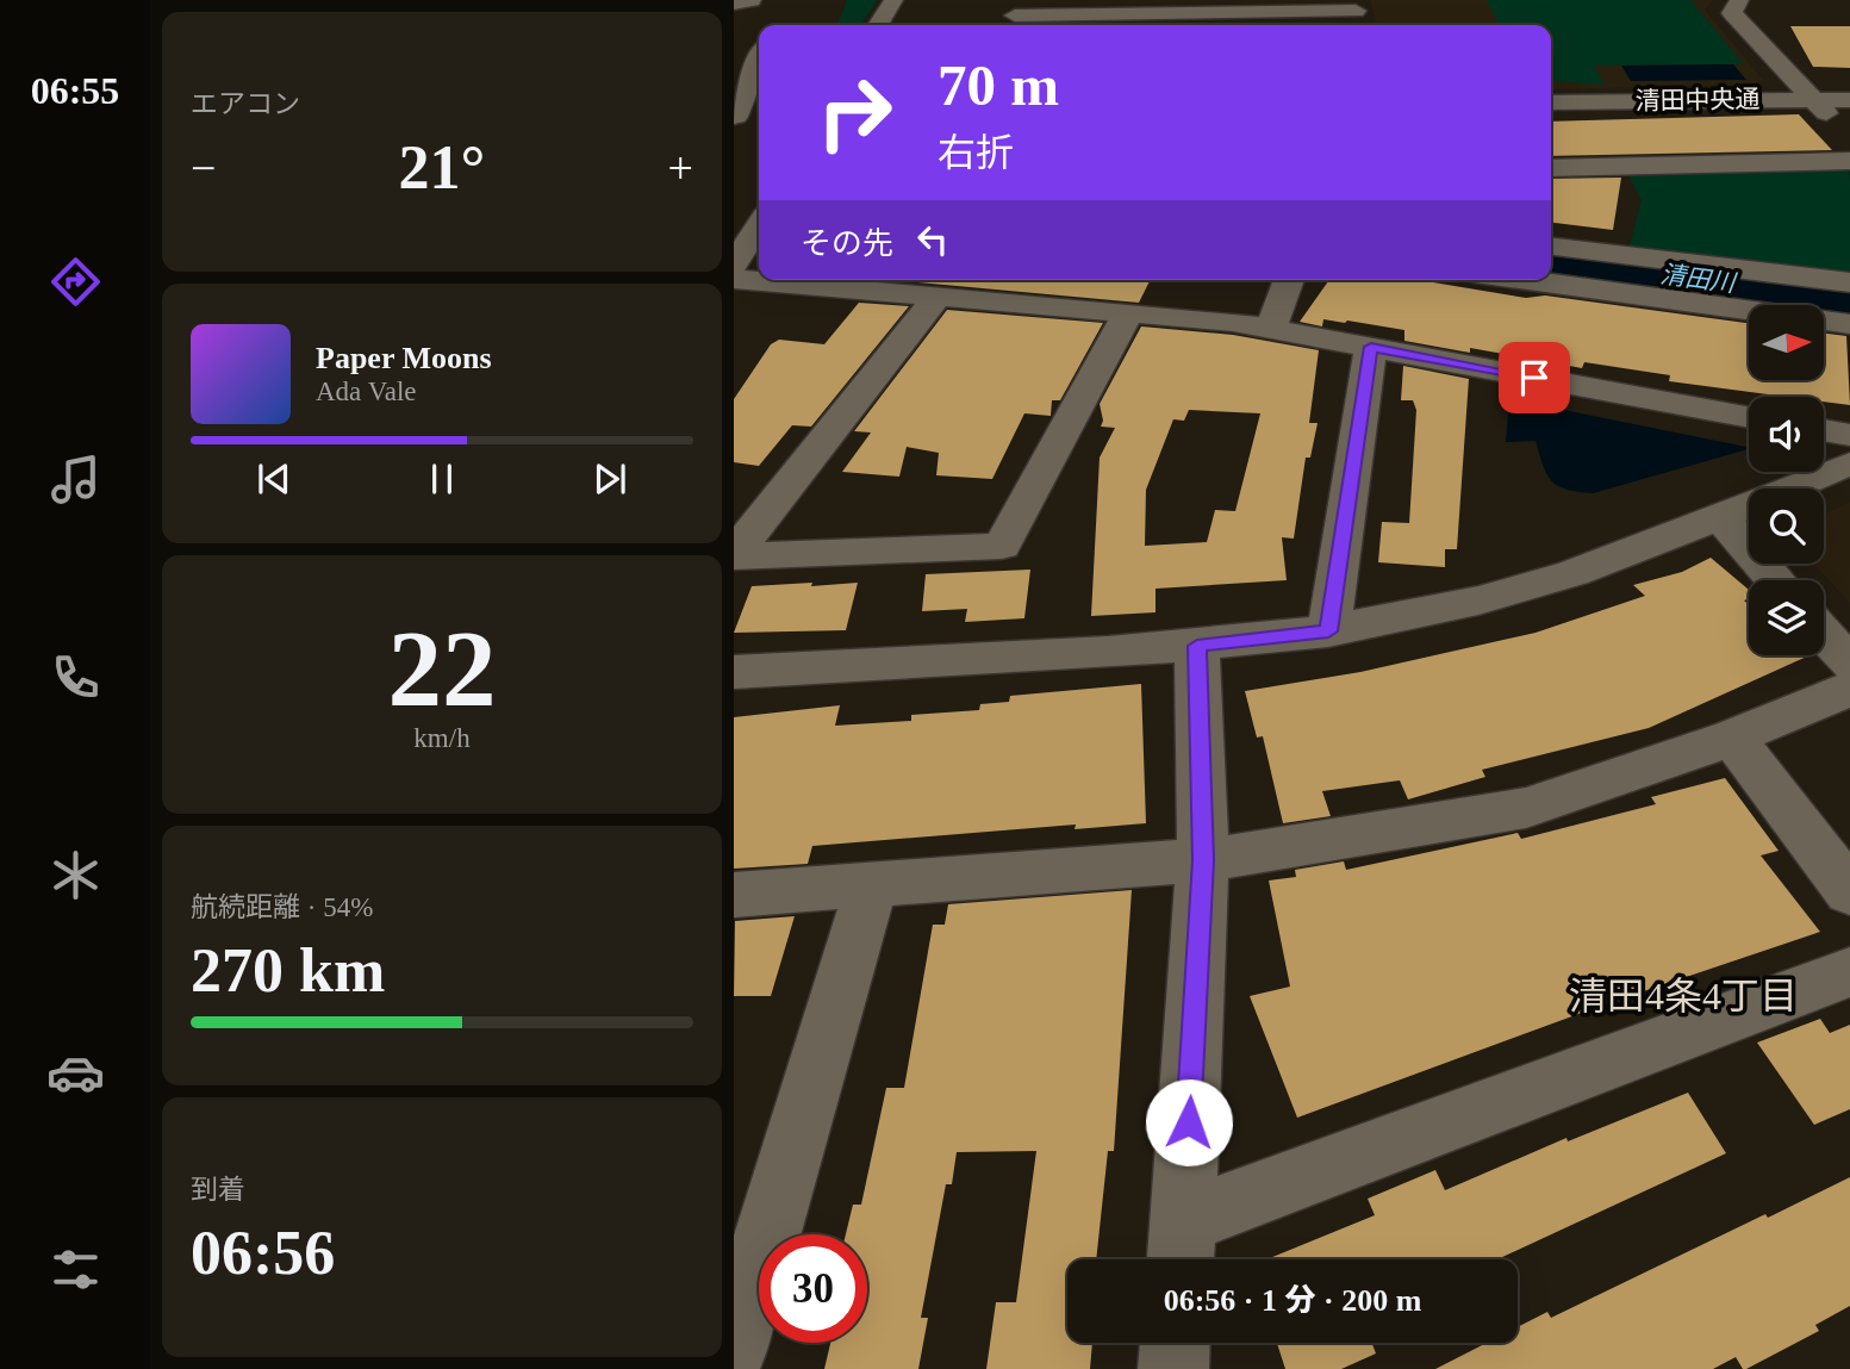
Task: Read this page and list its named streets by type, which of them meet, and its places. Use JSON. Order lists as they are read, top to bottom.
{
  "streets": {
    "street": ["清田中央通"]
  },
  "districts": ["清田4条4丁目"],
  "water": ["清田川"],
  "north": "right",
  "page": {
    "tabs": "06:55",
    "tile": [
      "エアコン",
      ["22", "km/h"],
      ["航続距離 · 54%", "270 km"],
      ["到着", "06:56"]
    ],
    "turn": ["70 m", "右折"],
    "heat": ["−", "21°", "+"],
    "then": "その先",
    "song": ["Paper Moons", "Ada Vale"],
    "limit": "30",
    "trip": "06:56 · 1 分 · 200 m"
  }
}
